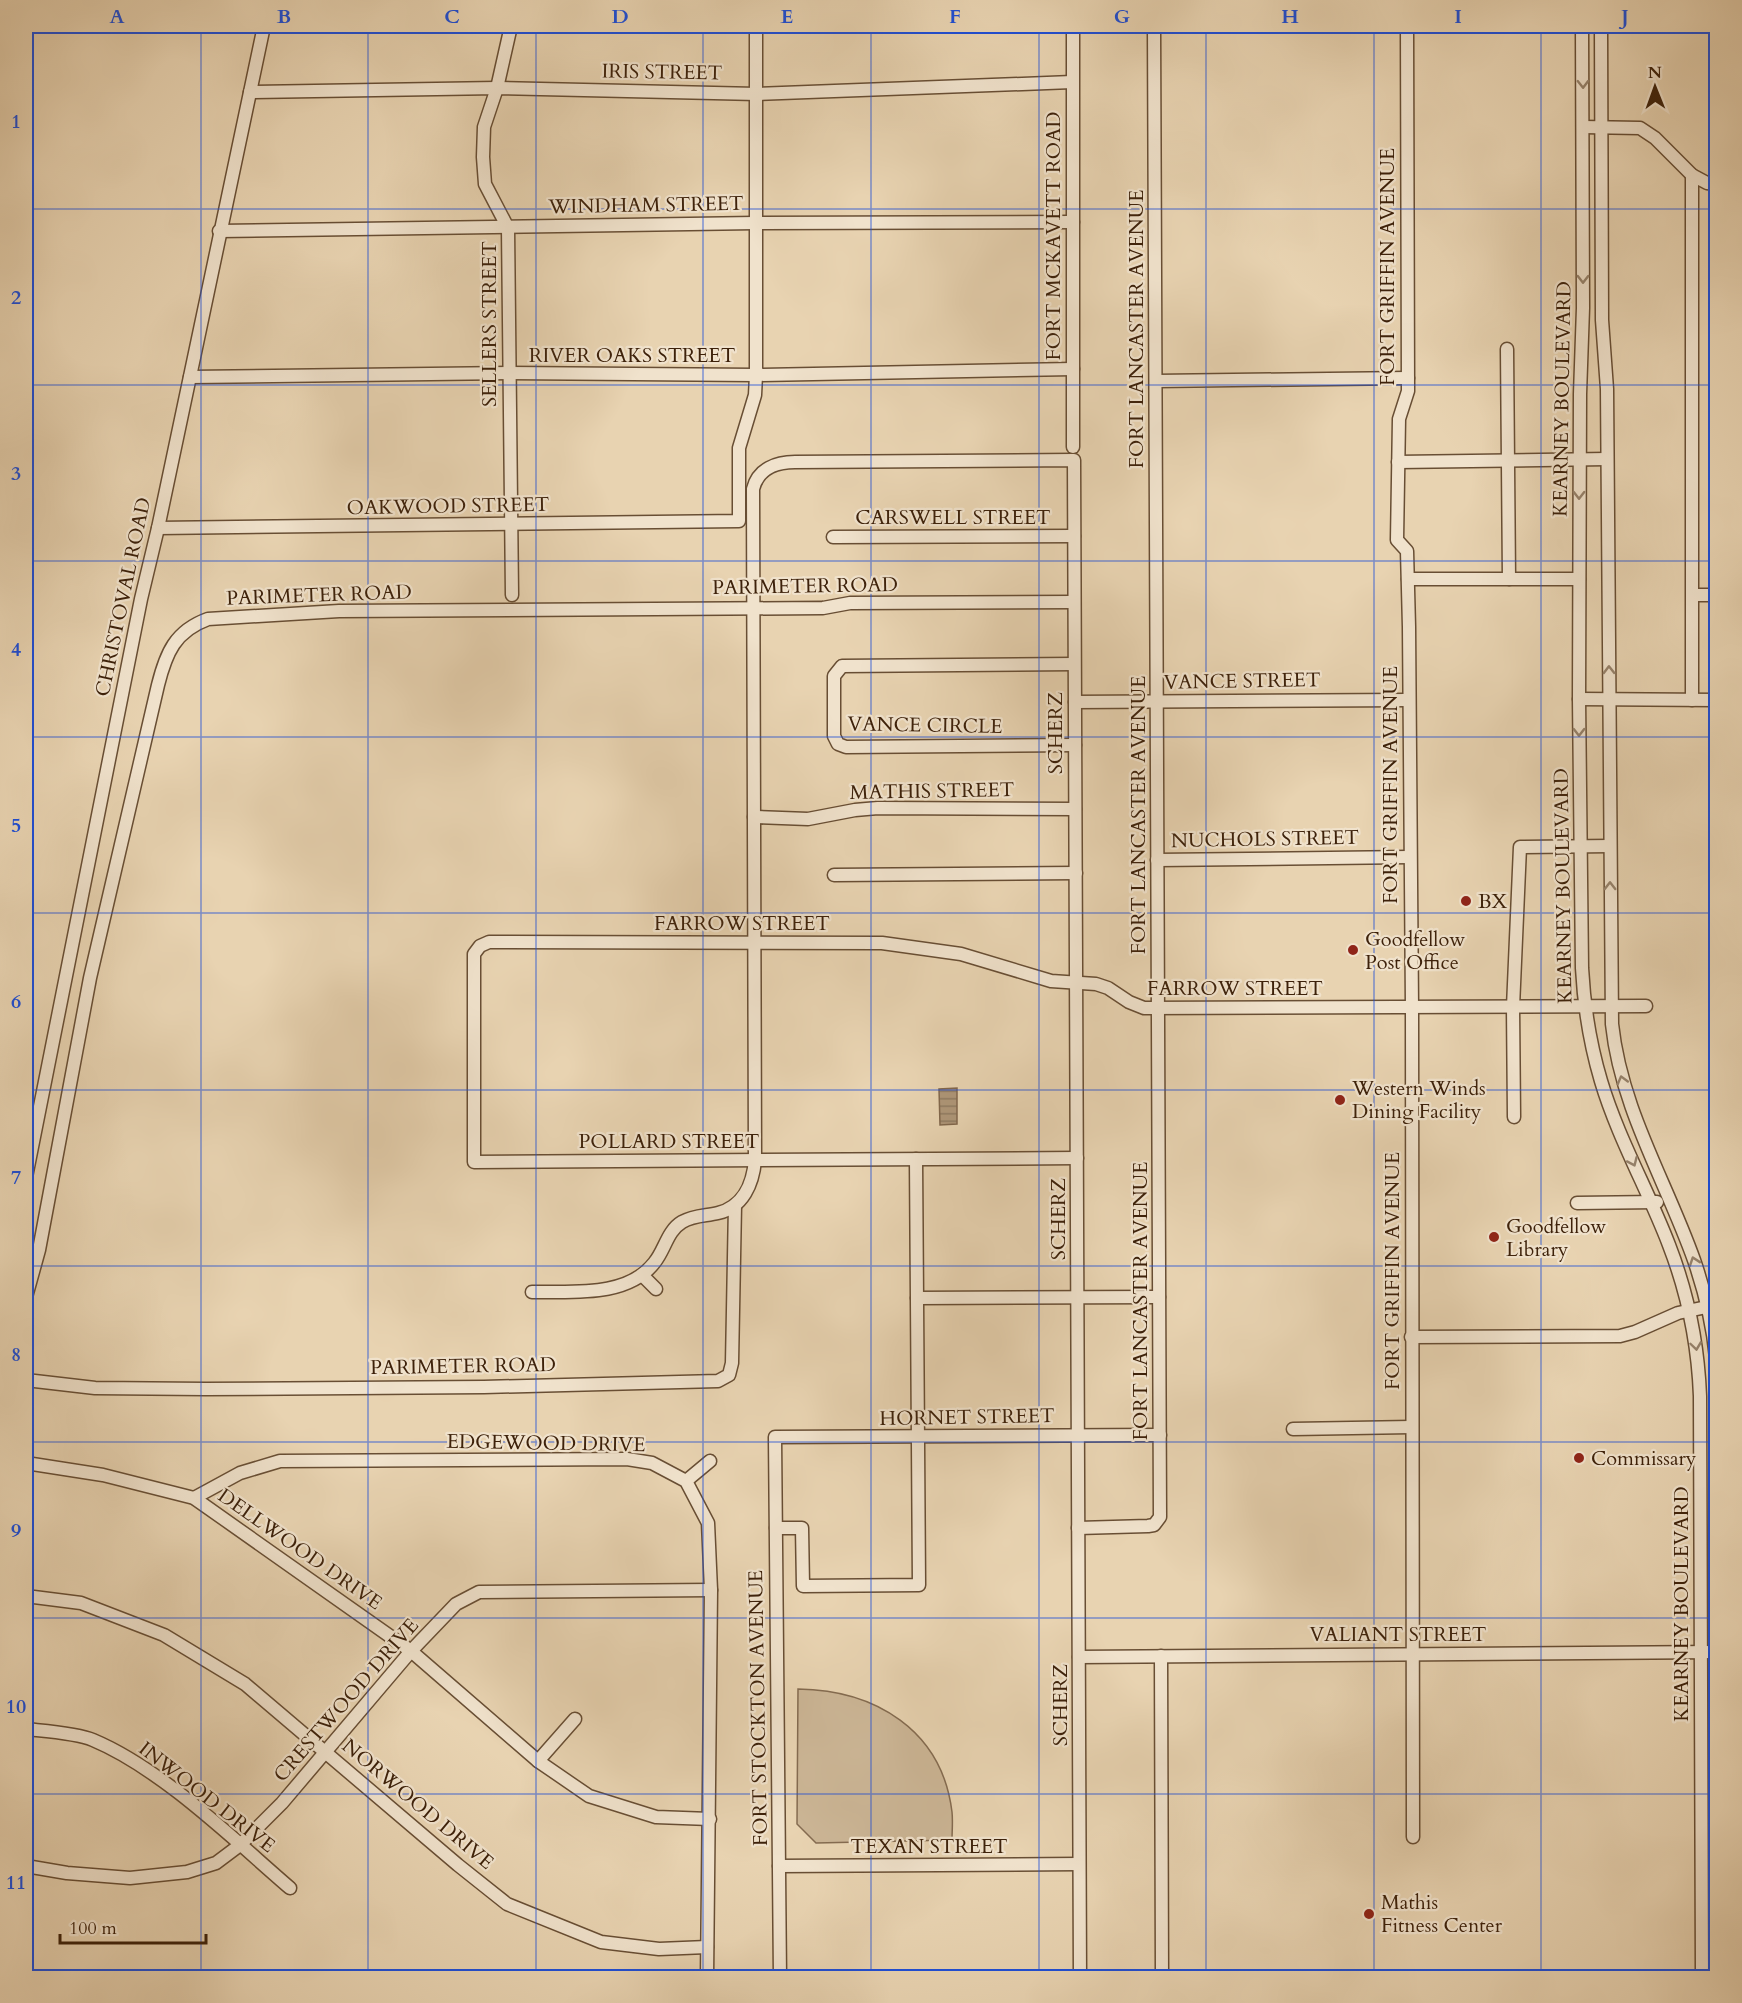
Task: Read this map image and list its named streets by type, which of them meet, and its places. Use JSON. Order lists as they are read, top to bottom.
{
  "streets": {
    "street": [
      "IRIS STREET",
      "WINDHAM STREET",
      "FORT MCKAVETT ROAD",
      "FORT GRIFFIN AVENUE",
      "SELLERS STREET",
      "FORT LANCASTER AVENUE",
      "RIVER OAKS STREET",
      "KEARNEY BOULEVARD",
      "OAKWOOD STREET",
      "CARSWELL STREET",
      "PARIMETER ROAD",
      "CHRISTOVAL ROAD",
      "VANCE STREET",
      "VANCE CIRCLE",
      "SCHERZ",
      "MATHIS STREET",
      "NUCHOLS STREET",
      "FARROW STREET",
      "POLLARD STREET",
      "HORNET STREET",
      "EDGEWOOD DRIVE",
      "DELLWOOD DRIVE",
      "VALIANT STREET",
      "CRESTWOOD DRIVE",
      "FORT STOCKTON AVENUE",
      "INWOOD DRIVE",
      "NORWOOD DRIVE",
      "TEXAN STREET"
    ]
  },
  "crossings": [
    ["IRIS STREET", "FORT MCKAVETT ROAD"],
    ["IRIS STREET", "SELLERS STREET"],
    ["IRIS STREET", "CHRISTOVAL ROAD"],
    ["WINDHAM STREET", "FORT MCKAVETT ROAD"],
    ["WINDHAM STREET", "SELLERS STREET"],
    ["WINDHAM STREET", "CHRISTOVAL ROAD"],
    ["FORT MCKAVETT ROAD", "RIVER OAKS STREET"],
    ["FORT GRIFFIN AVENUE", "VANCE STREET"],
    ["FORT GRIFFIN AVENUE", "NUCHOLS STREET"],
    ["FORT GRIFFIN AVENUE", "FARROW STREET"],
    ["FORT GRIFFIN AVENUE", "VALIANT STREET"],
    ["SELLERS STREET", "RIVER OAKS STREET"],
    ["SELLERS STREET", "OAKWOOD STREET"],
    ["FORT LANCASTER AVENUE", "VANCE STREET"],
    ["FORT LANCASTER AVENUE", "SCHERZ"],
    ["FORT LANCASTER AVENUE", "NUCHOLS STREET"],
    ["FORT LANCASTER AVENUE", "FARROW STREET"],
    ["FORT LANCASTER AVENUE", "HORNET STREET"],
    ["RIVER OAKS STREET", "OAKWOOD STREET"],
    ["RIVER OAKS STREET", "CHRISTOVAL ROAD"],
    ["KEARNEY BOULEVARD", "FARROW STREET"],
    ["KEARNEY BOULEVARD", "VALIANT STREET"],
    ["OAKWOOD STREET", "CHRISTOVAL ROAD"],
    ["CARSWELL STREET", "SCHERZ"],
    ["PARIMETER ROAD", "SCHERZ"],
    ["VANCE STREET", "SCHERZ"],
    ["VANCE CIRCLE", "SCHERZ"],
    ["SCHERZ", "MATHIS STREET"],
    ["SCHERZ", "FARROW STREET"],
    ["SCHERZ", "POLLARD STREET"],
    ["SCHERZ", "HORNET STREET"],
    ["SCHERZ", "VALIANT STREET"],
    ["SCHERZ", "TEXAN STREET"],
    ["FARROW STREET", "POLLARD STREET"],
    ["HORNET STREET", "FORT STOCKTON AVENUE"],
    ["EDGEWOOD DRIVE", "DELLWOOD DRIVE"],
    ["DELLWOOD DRIVE", "CRESTWOOD DRIVE"],
    ["CRESTWOOD DRIVE", "INWOOD DRIVE"],
    ["CRESTWOOD DRIVE", "NORWOOD DRIVE"],
    ["FORT STOCKTON AVENUE", "TEXAN STREET"]
  ],
  "places": [
    "BX",
    "Goodfellow Post Office",
    "Western Winds Dining Facility",
    "Goodfellow Library",
    "Commissary",
    "Mathis Fitness Center"
  ],
  "scale_bar": "100 m",
  "north": "top",
  "grid": {
    "columns": [
      "A",
      "B",
      "C",
      "D",
      "E",
      "F",
      "G",
      "H",
      "I",
      "J"
    ],
    "rows": [
      "1",
      "2",
      "3",
      "4",
      "5",
      "6",
      "7",
      "8",
      "9",
      "10",
      "11"
    ]
  }
}
